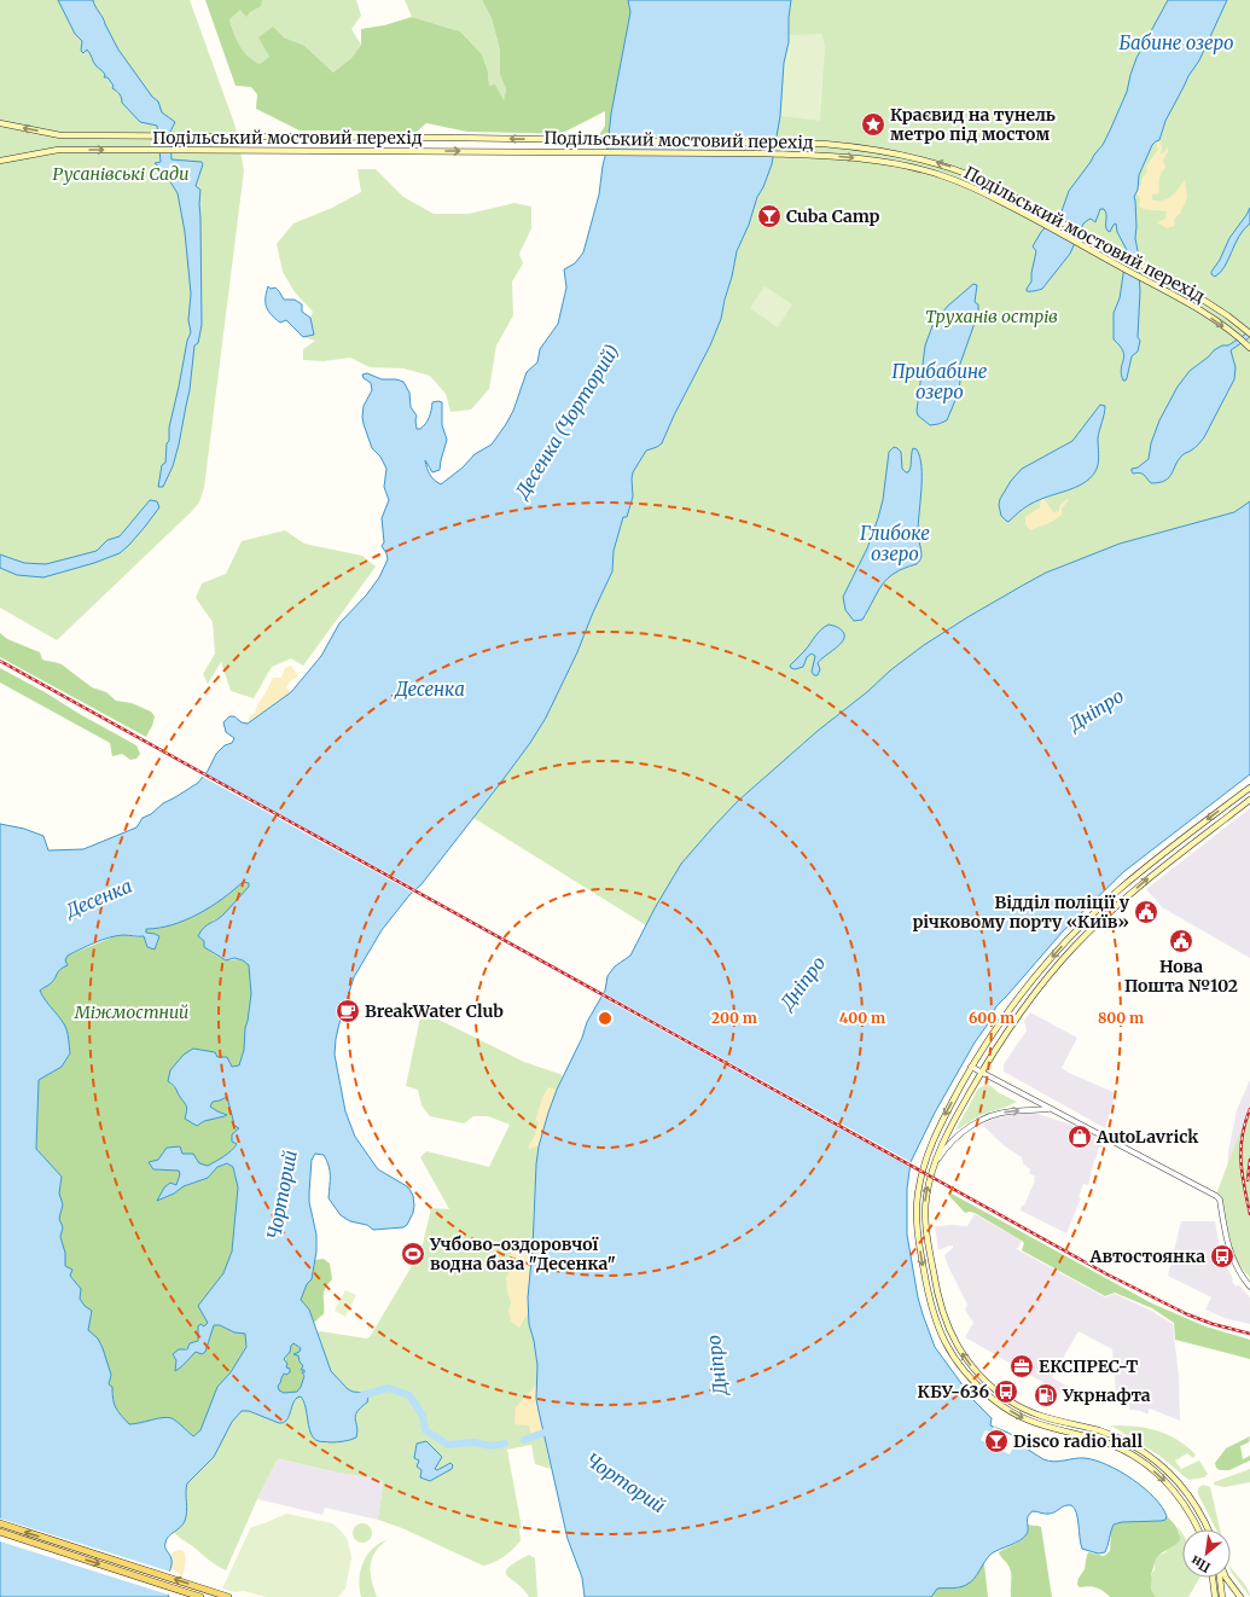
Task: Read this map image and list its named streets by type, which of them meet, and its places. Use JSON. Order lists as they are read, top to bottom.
{
  "streets": {
    "main road": ["Подільський мостовий перехід"]
  },
  "water": [
    "Бабине озеро",
    "Прибабине озеро",
    "Десенка (Чорторий)",
    "Глибоке озеро",
    "Десенка",
    "Дніпро",
    "Чорторий"
  ],
  "parks": ["Русанівські Сади", "Труханів острів", "Міжмостний"],
  "places": {
    "place": ["Краєвид на тунель метро під мостом"],
    "bar": ["Cuba Camp", "Disco radio hall"],
    "public building": ["Відділ поліції у річковому порту «Київ»", "Нова Пошта №102"],
    "cafe": ["BreakWater Club"],
    "shop": ["AutoLavrick"],
    "sports": ["Учбово-оздоровчої водна база \"Десенка\""],
    "bus stop": ["Автостоянка", "КБУ-636"],
    "office": ["ЕКСПРЕС-Т"],
    "fuel station": ["Укрнафта"]
  },
  "north": "bottom left",
  "rings": [
    "200 m",
    "400 m",
    "600 m",
    "800 m"
  ]
}
